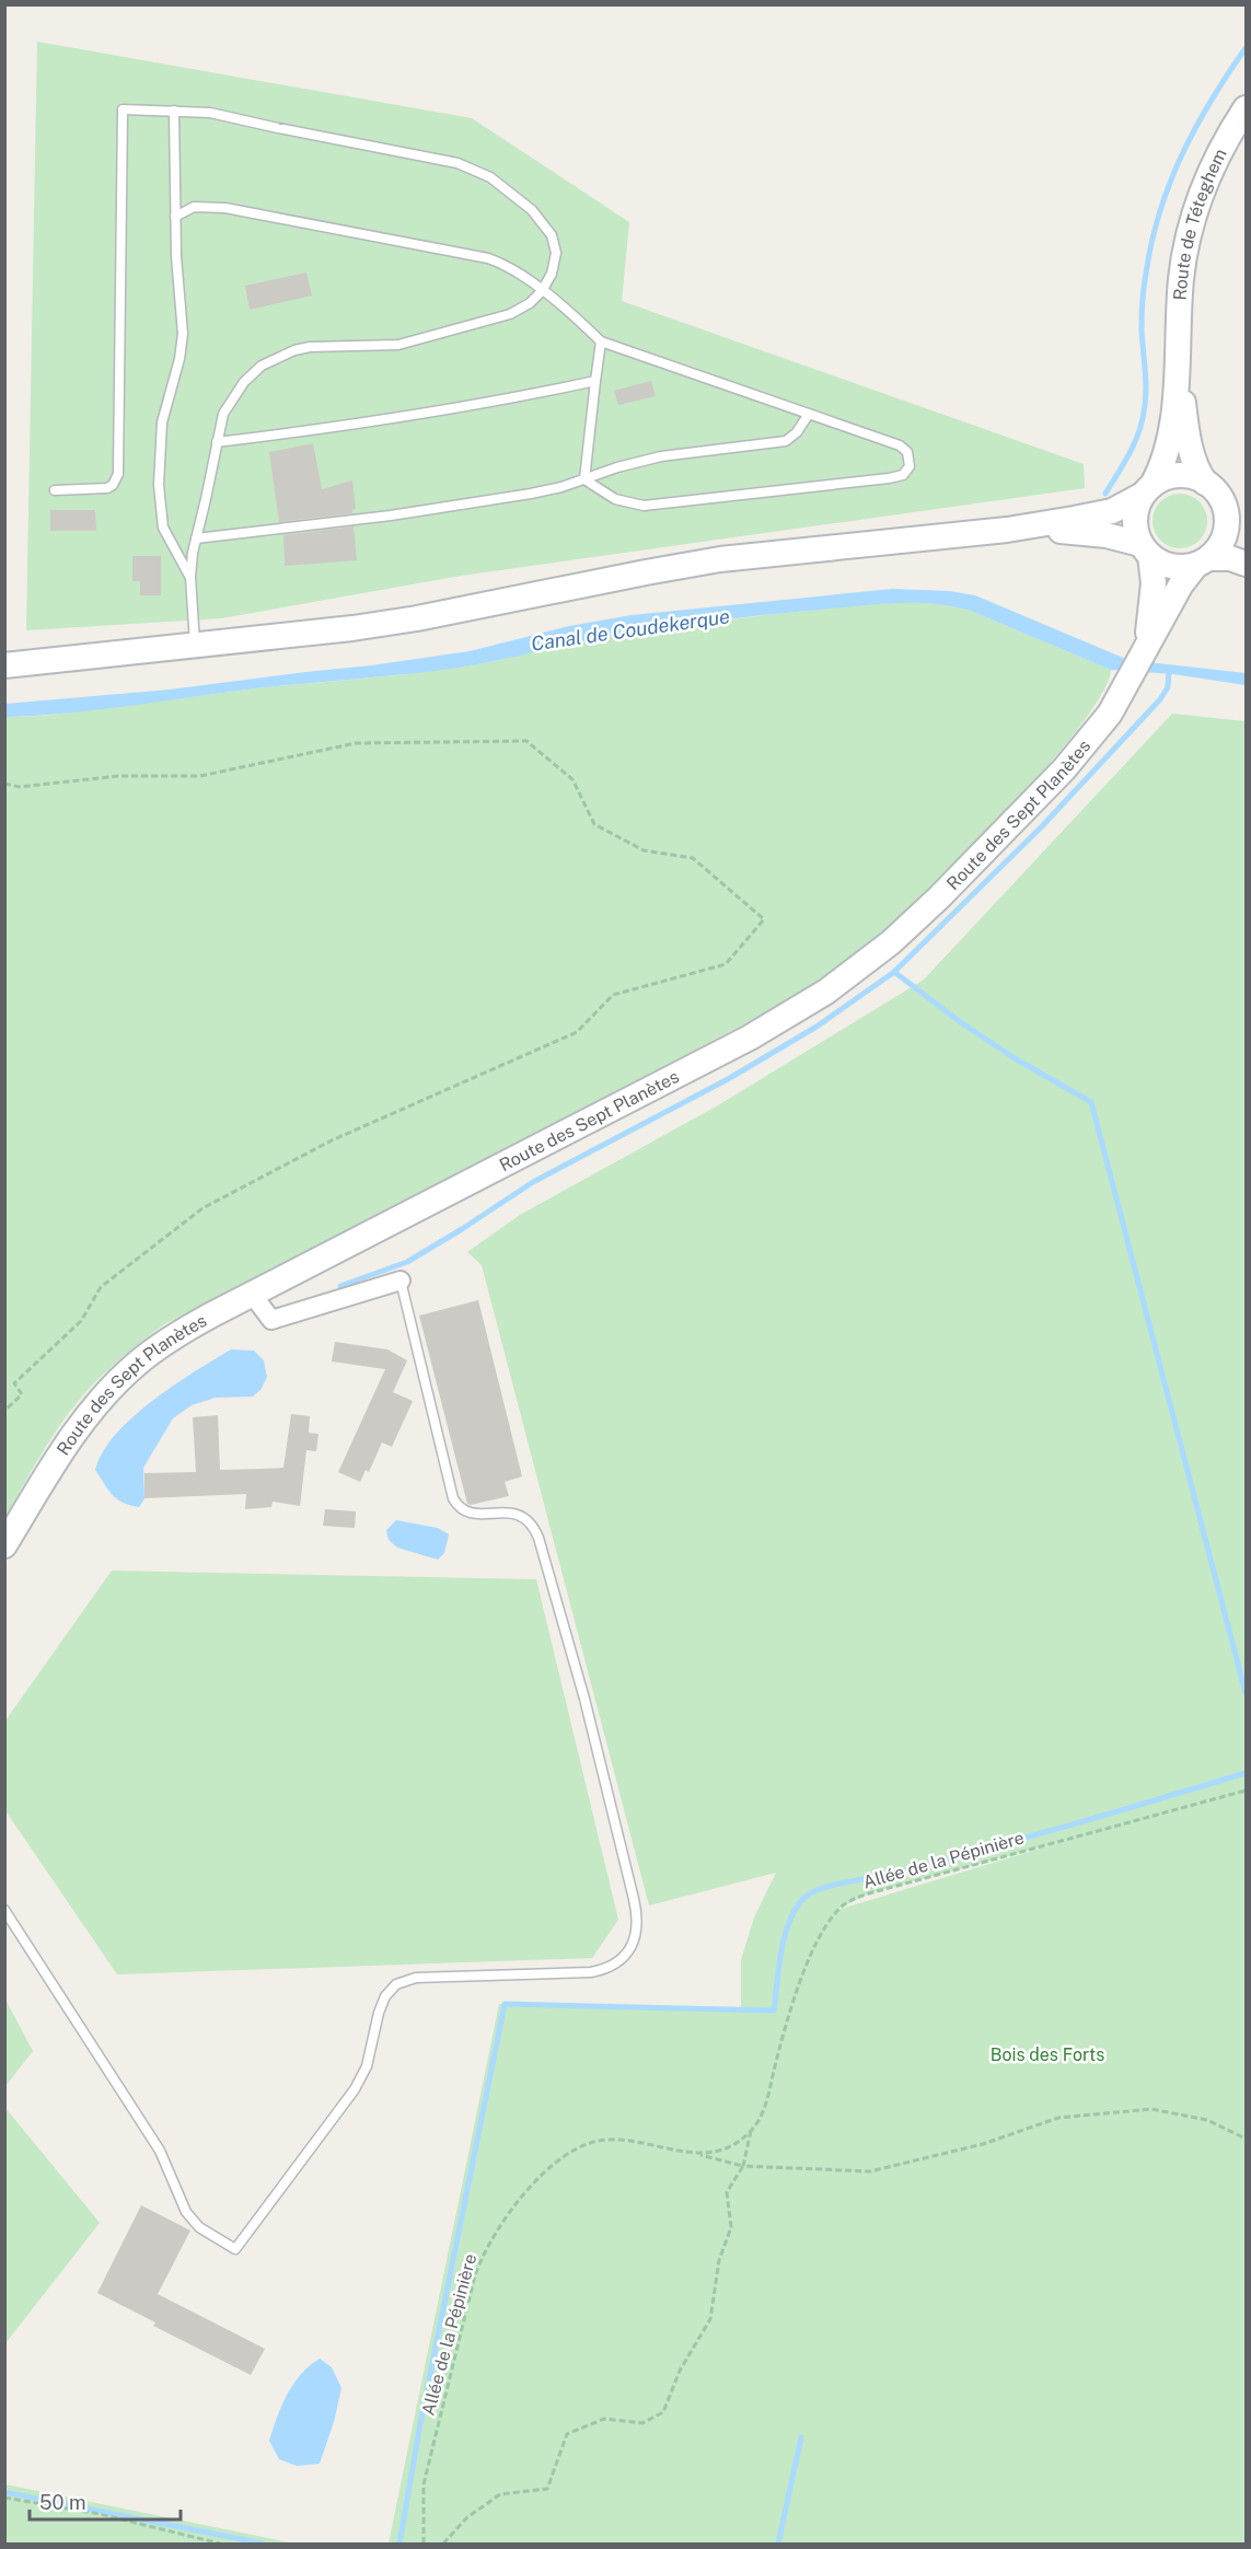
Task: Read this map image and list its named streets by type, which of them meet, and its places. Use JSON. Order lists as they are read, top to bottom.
{
  "streets": {
    "main road": ["Route de Téteghem", "Route des Sept Planètes"],
    "path": ["Allée de la Pépinière"]
  },
  "crossings": [
    ["Route de Téteghem", "Route des Sept Planètes"]
  ],
  "water": ["Canal de Coudekerque"],
  "parks": ["Bois des Forts"],
  "scale_bar": "50 m"
}
